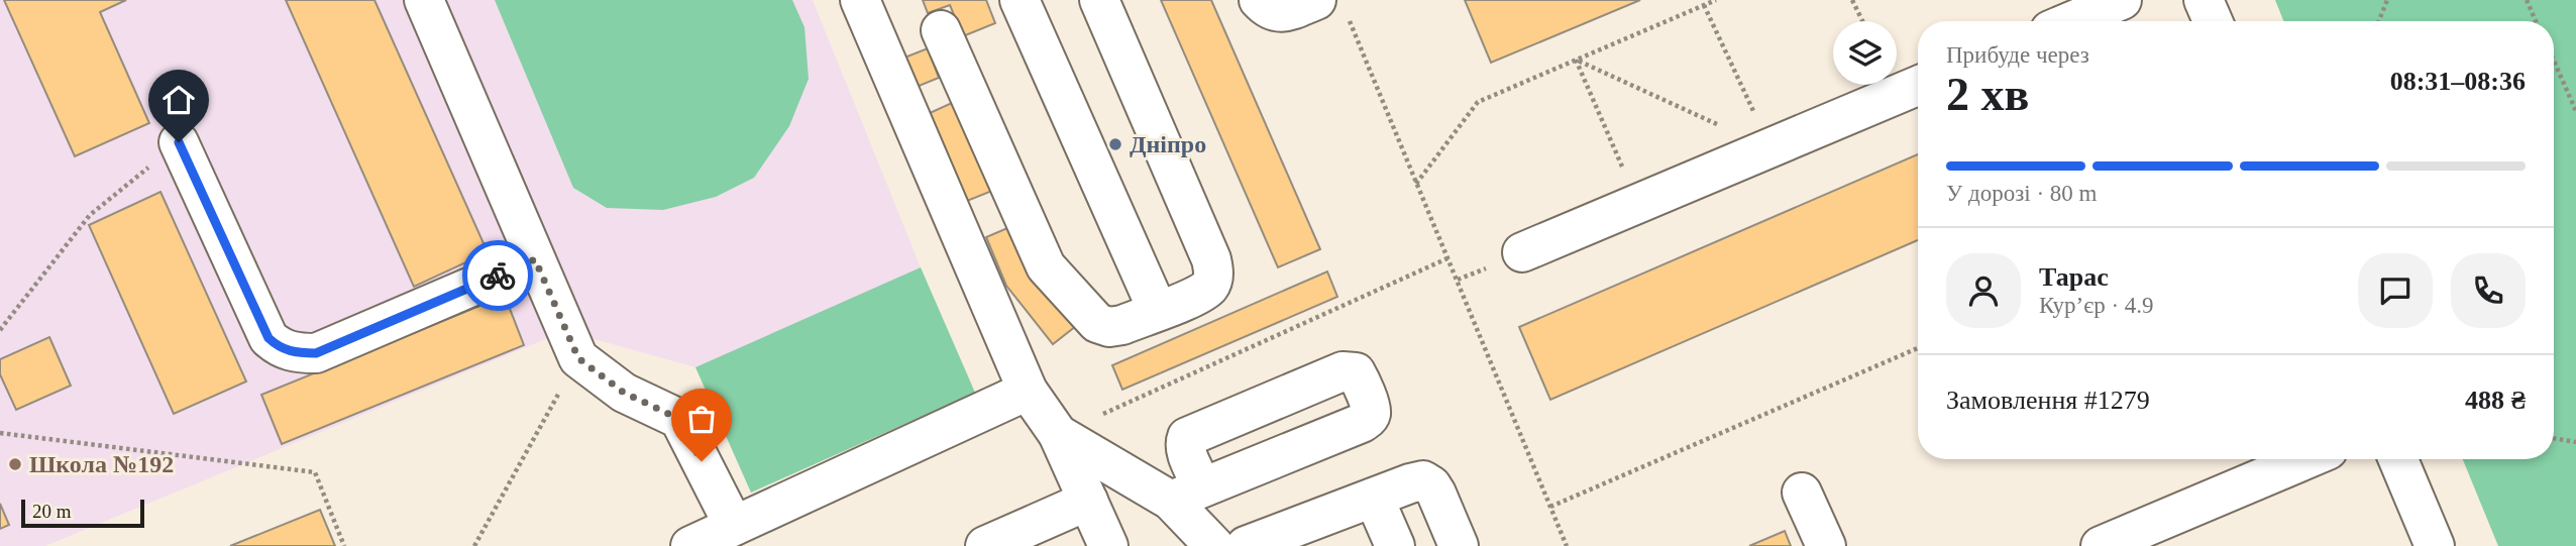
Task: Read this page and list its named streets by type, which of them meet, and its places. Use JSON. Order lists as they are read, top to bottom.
{
  "places": ["Дніпро", "Школа №192"],
  "scale_bar": "20 m",
  "page": {
    "heading": ["2 хв", "Прибуде через", "08:31–08:36"],
    "panel": [
      "Тарас",
      "Кур’єр · 4.9",
      "Замовлення #1279",
      "488 ₴"
    ],
    "bar": "У дорозі · 80 m",
    "scale": "20 m"
  }
}
